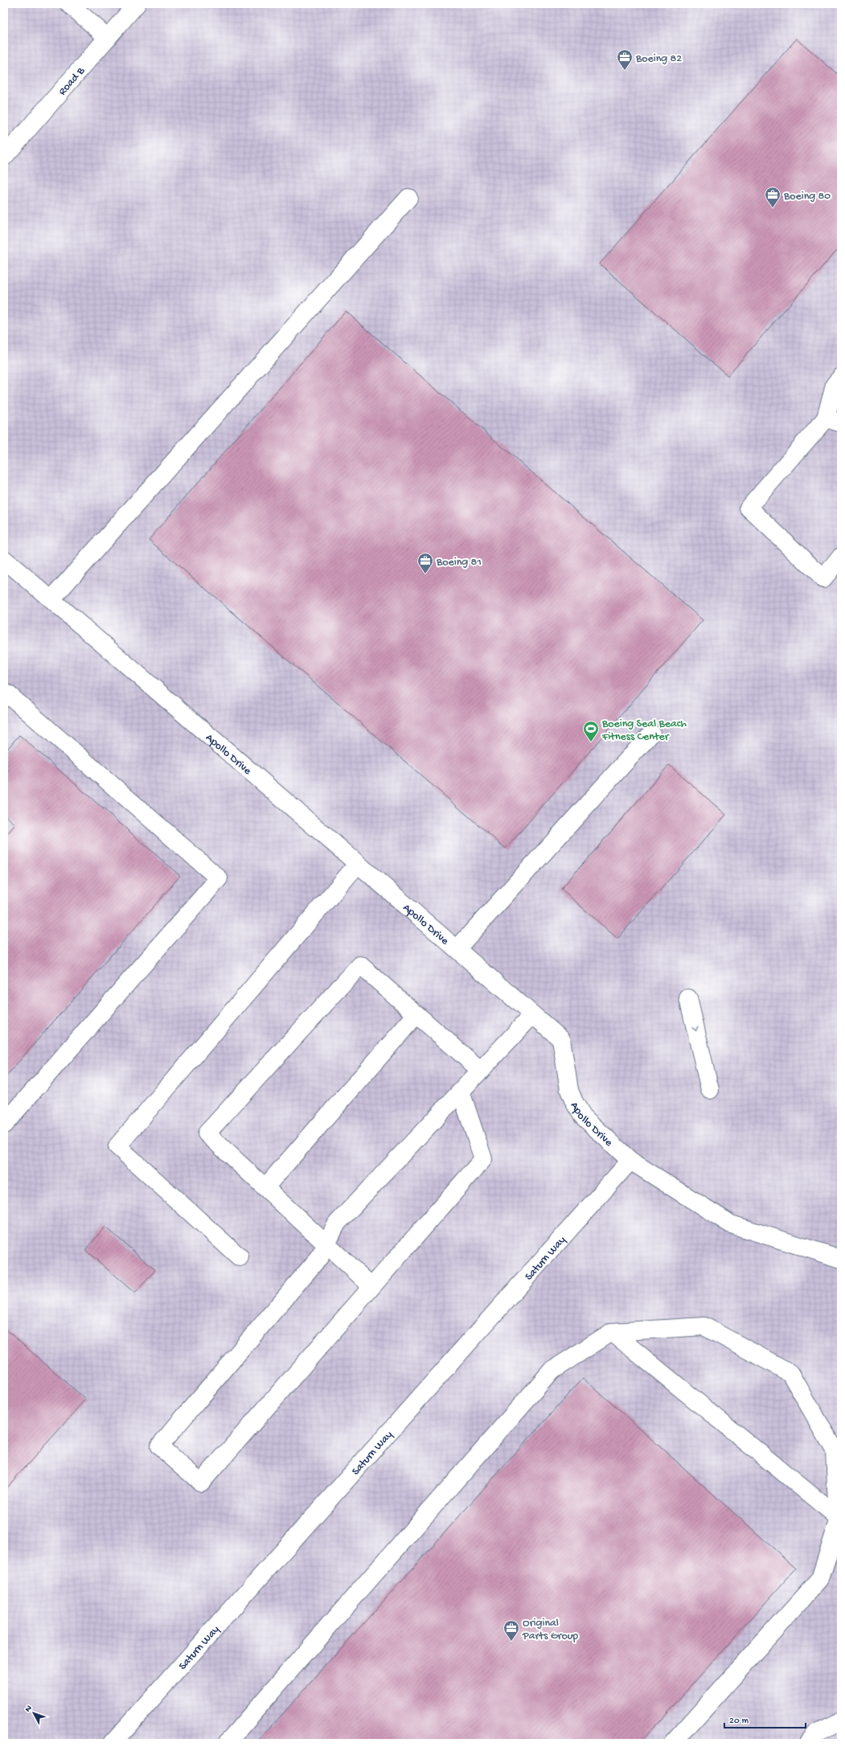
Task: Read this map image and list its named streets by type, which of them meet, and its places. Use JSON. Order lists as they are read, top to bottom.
{
  "streets": {
    "lane": ["Road B", "Apollo Drive", "Saturn Way"]
  },
  "crossings": [
    ["Apollo Drive", "Saturn Way"]
  ],
  "places": {
    "office": [
      "Boeing 82",
      "Boeing 80",
      "Boeing 81",
      "Original Parts Group"
    ],
    "sports": ["Boeing Seal Beach Fitness Center"]
  },
  "scale_bar": "20 m",
  "north": "top left"
}
